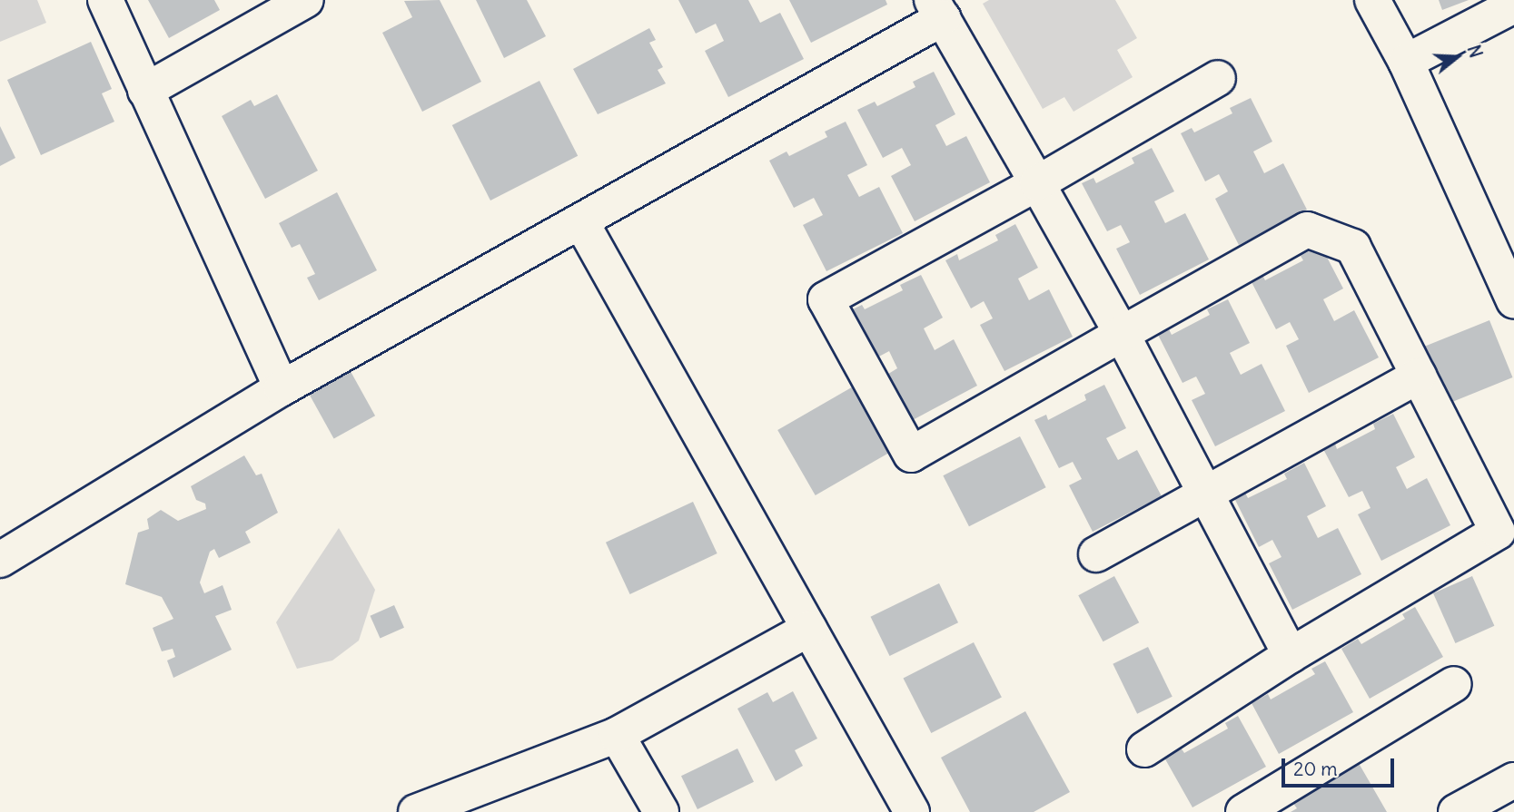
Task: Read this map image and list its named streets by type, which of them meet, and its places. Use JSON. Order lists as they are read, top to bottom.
{
  "scale_bar": "20 m",
  "north": "right"
}
